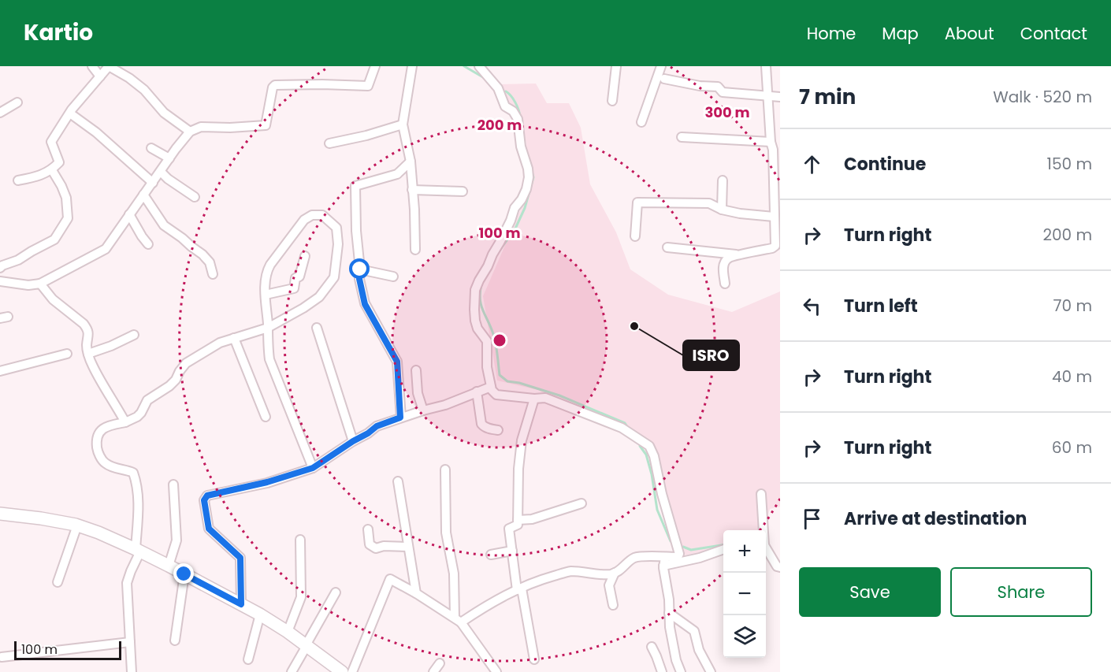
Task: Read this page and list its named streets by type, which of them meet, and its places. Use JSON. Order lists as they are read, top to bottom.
{
  "places": ["ISRO"],
  "scale_bar": "100 m",
  "page": {
    "header": "Kartio",
    "nav": [
      "Home",
      "Map",
      "About",
      "Contact"
    ],
    "heading": ["7 min", "Walk · 520 m"],
    "list": [
      ["Continue", "150 m"],
      ["Turn right", "200 m"],
      ["Turn left", "70 m"],
      ["Turn right", "40 m"],
      ["Turn right", "60 m"],
      "Arrive at destination"
    ],
    "map_buttons": ["+", "−"],
    "buttons": ["Save", "Share"],
    "scale": "100 m"
  },
  "rings": ["300 m", "200 m", "100 m"]
}
